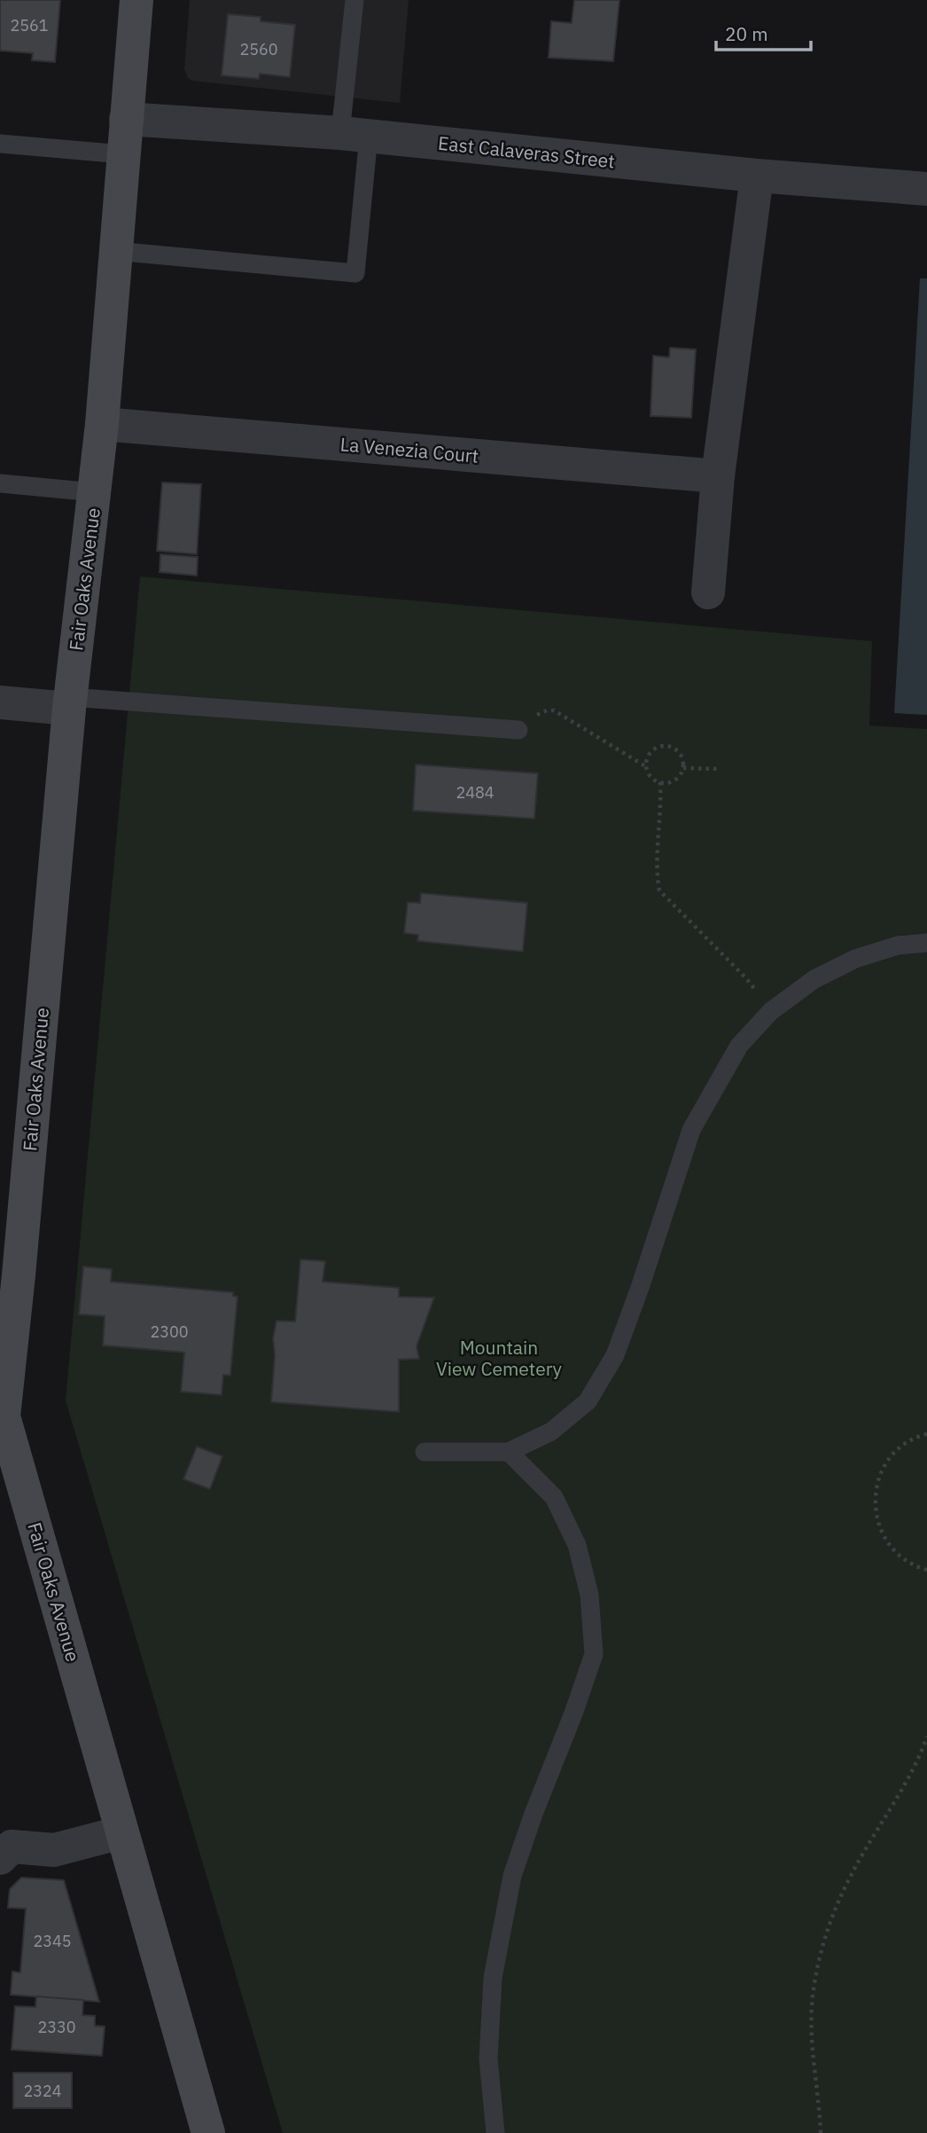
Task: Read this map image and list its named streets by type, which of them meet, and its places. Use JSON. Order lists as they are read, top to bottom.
{
  "streets": {
    "main road": ["Fair Oaks Avenue"],
    "street": ["East Calaveras Street", "La Venezia Court"]
  },
  "crossings": [
    ["East Calaveras Street", "Fair Oaks Avenue"],
    ["La Venezia Court", "Fair Oaks Avenue"]
  ],
  "parks": ["Mountain View Cemetery"],
  "house_numbers": [
    "2561",
    "2560",
    "2484",
    "2300",
    "2345",
    "2330",
    "2324"
  ],
  "scale_bar": "20 m"
}
